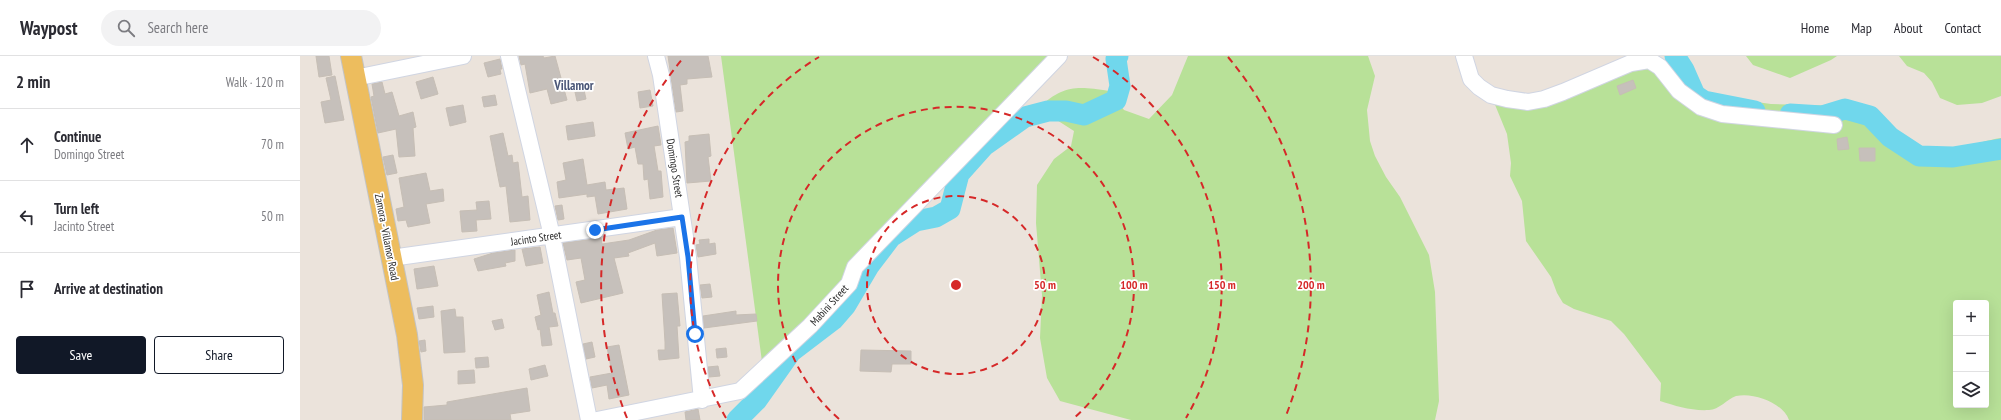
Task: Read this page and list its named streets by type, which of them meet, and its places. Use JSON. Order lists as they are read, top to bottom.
{
  "streets": {
    "main road": ["Zamora - Villamor Road"],
    "street": ["Domingo Street", "Jacinto Street", "Mabini Street"]
  },
  "crossings": [
    ["Domingo Street", "Jacinto Street"],
    ["Domingo Street", "Mabini Street"],
    ["Zamora - Villamor Road", "Jacinto Street"]
  ],
  "districts": ["Villamor"],
  "page": {
    "header": "Waypost",
    "search": "Search here",
    "nav": [
      "Home",
      "Map",
      "About",
      "Contact"
    ],
    "heading": ["2 min", "Walk · 120 m"],
    "list": [
      ["Continue", "Domingo Street", "70 m"],
      ["Turn left", "Jacinto Street", "50 m"],
      "Arrive at destination"
    ],
    "map_buttons": ["+", "−"],
    "buttons": ["Save", "Share"]
  },
  "rings": [
    "50 m",
    "100 m",
    "150 m",
    "200 m"
  ]
}
